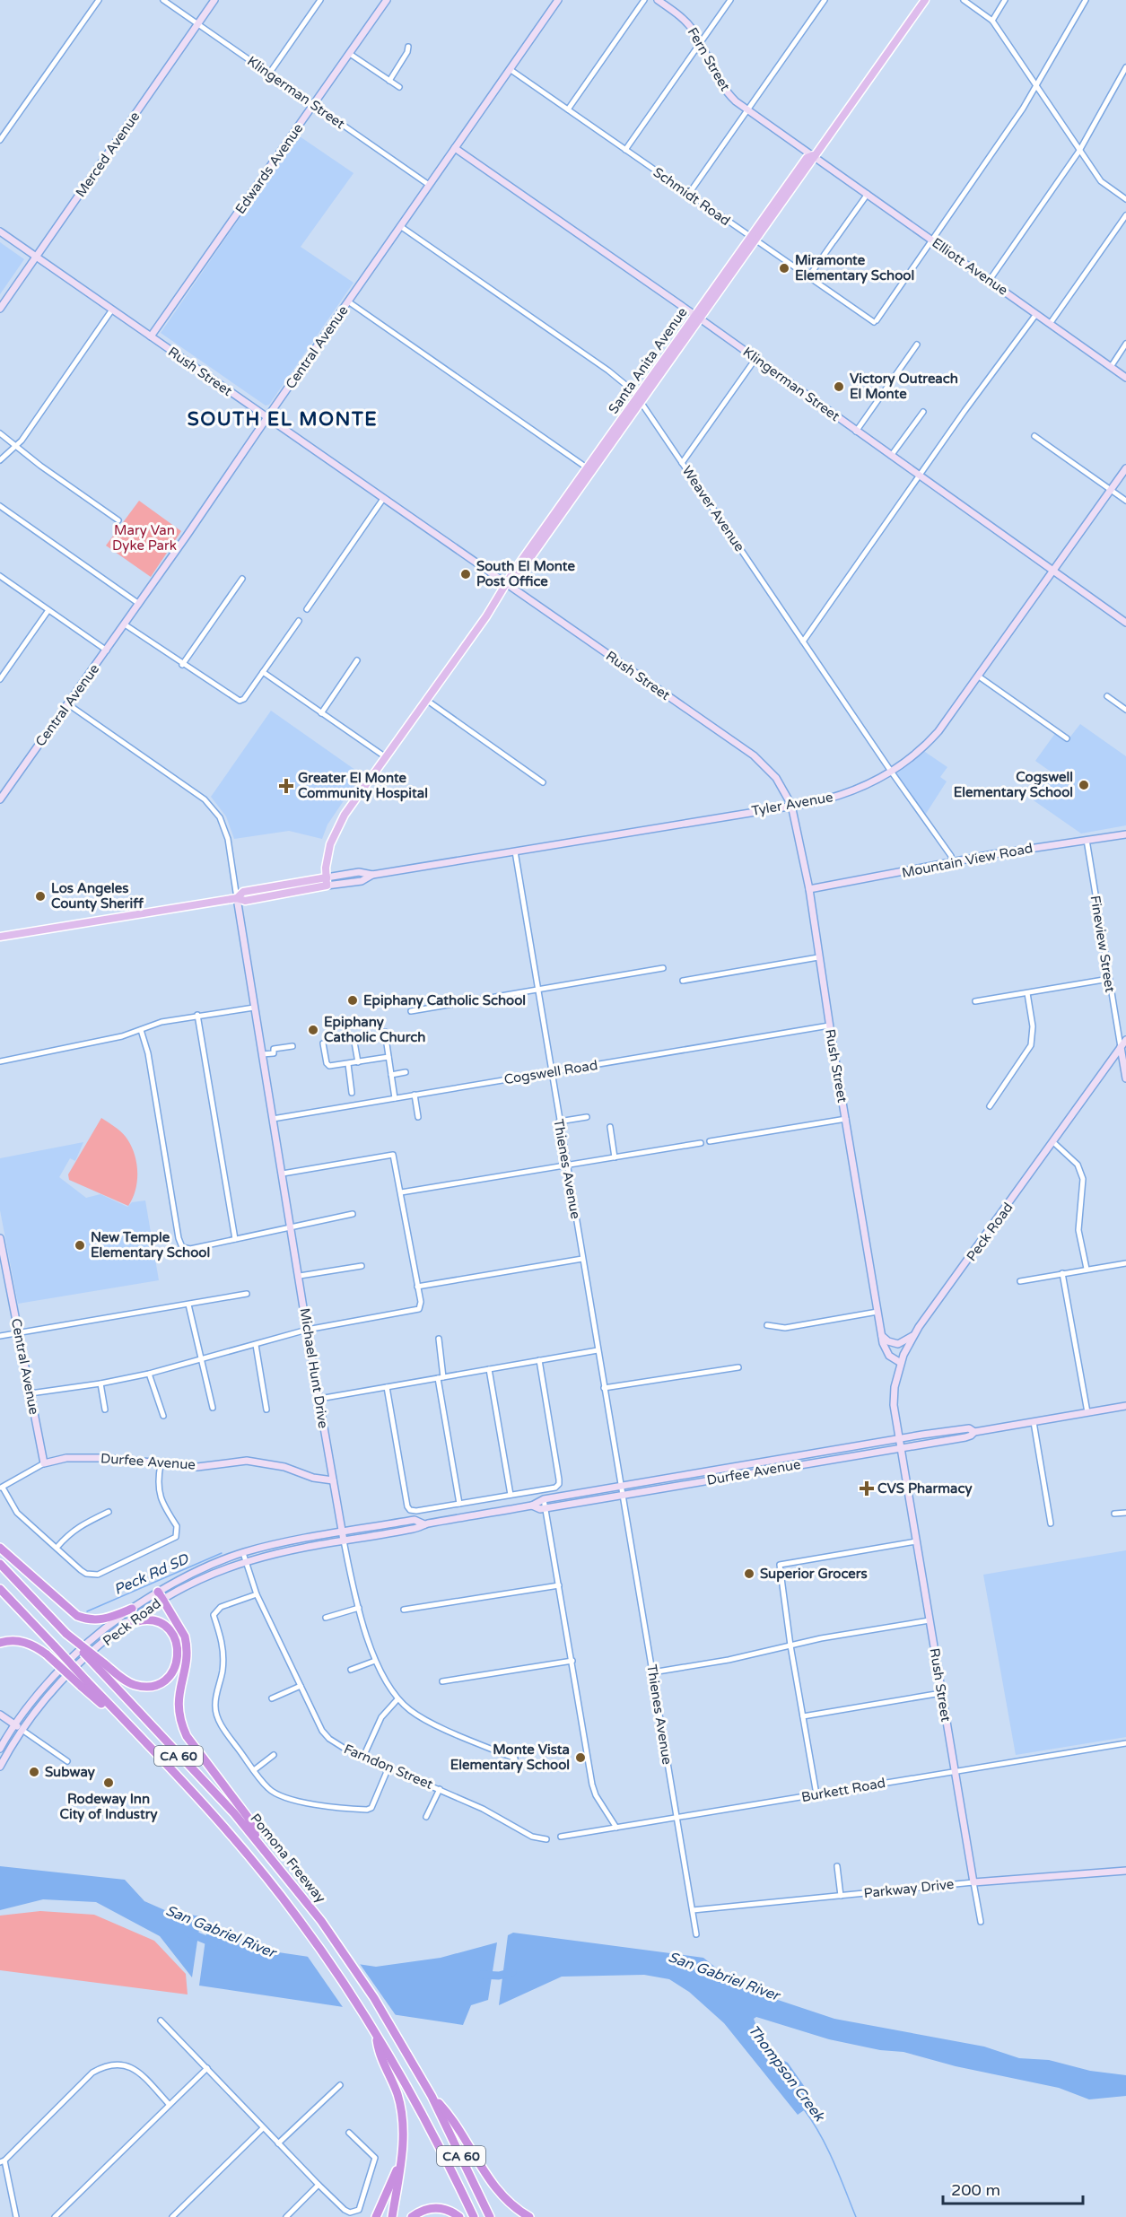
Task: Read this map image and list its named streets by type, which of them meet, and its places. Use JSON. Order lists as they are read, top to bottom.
{
  "streets": {
    "highway": ["CA 60", "Pomona Freeway"],
    "main road": ["Santa Anita Avenue"],
    "street": [
      "Fern Street",
      "Klingerman Street",
      "Merced Avenue",
      "Edwards Avenue",
      "Schmidt Road",
      "Elliott Avenue",
      "Central Avenue",
      "Rush Street",
      "Weaver Avenue",
      "Tyler Avenue",
      "Mountain View Road",
      "Fineview Street",
      "Cogswell Road",
      "Thienes Avenue",
      "Peck Road",
      "Michael Hunt Drive",
      "Durfee Avenue",
      "Farndon Street",
      "Burkett Road",
      "Parkway Drive"
    ]
  },
  "crossings": [
    ["Fern Street", "Elliott Avenue"],
    ["Fern Street", "Santa Anita Avenue"],
    ["Klingerman Street", "Merced Avenue"],
    ["Klingerman Street", "Edwards Avenue"],
    ["Klingerman Street", "Central Avenue"],
    ["Klingerman Street", "Santa Anita Avenue"],
    ["Klingerman Street", "Tyler Avenue"],
    ["Merced Avenue", "Rush Street"],
    ["Edwards Avenue", "Rush Street"],
    ["Schmidt Road", "Elliott Avenue"],
    ["Schmidt Road", "Central Avenue"],
    ["Schmidt Road", "Santa Anita Avenue"],
    ["Elliott Avenue", "Santa Anita Avenue"],
    ["Central Avenue", "Rush Street"],
    ["Central Avenue", "Weaver Avenue"],
    ["Central Avenue", "Durfee Avenue"],
    ["Santa Anita Avenue", "Rush Street"],
    ["Santa Anita Avenue", "Weaver Avenue"],
    ["Santa Anita Avenue", "Tyler Avenue"],
    ["Rush Street", "Tyler Avenue"],
    ["Rush Street", "Mountain View Road"],
    ["Rush Street", "Cogswell Road"],
    ["Rush Street", "Peck Road"],
    ["Rush Street", "Durfee Avenue"],
    ["Rush Street", "Burkett Road"],
    ["Rush Street", "Parkway Drive"],
    ["Weaver Avenue", "Tyler Avenue"],
    ["Weaver Avenue", "Mountain View Road"],
    ["Tyler Avenue", "Thienes Avenue"],
    ["Mountain View Road", "Fineview Street"],
    ["Fineview Street", "Peck Road"],
    ["Cogswell Road", "Thienes Avenue"],
    ["Cogswell Road", "Michael Hunt Drive"],
    ["Thienes Avenue", "Durfee Avenue"],
    ["Thienes Avenue", "Burkett Road"],
    ["Thienes Avenue", "Parkway Drive"],
    ["Peck Road", "Michael Hunt Drive"],
    ["Peck Road", "Durfee Avenue"],
    ["Peck Road", "Farndon Street"],
    ["Michael Hunt Drive", "Durfee Avenue"]
  ],
  "districts": ["SOUTH EL MONTE"],
  "water": ["Peck Rd SD", "San Gabriel River", "Thompson Creek"],
  "parks": ["Mary Van Dyke Park"],
  "places": {
    "other": [
      "Miramonte Elementary School",
      "Victory Outreach El Monte",
      "South El Monte Post Office",
      "Cogswell Elementary School",
      "Los Angeles County Sheriff",
      "Epiphany Catholic School",
      "Epiphany Catholic Church",
      "New Temple Elementary School",
      "Superior Grocers",
      "Monte Vista Elementary School",
      "Subway",
      "Rodeway Inn City of Industry"
    ],
    "health": ["Greater El Monte Community Hospital", "CVS Pharmacy"]
  },
  "scale_bar": "200 m"
}
